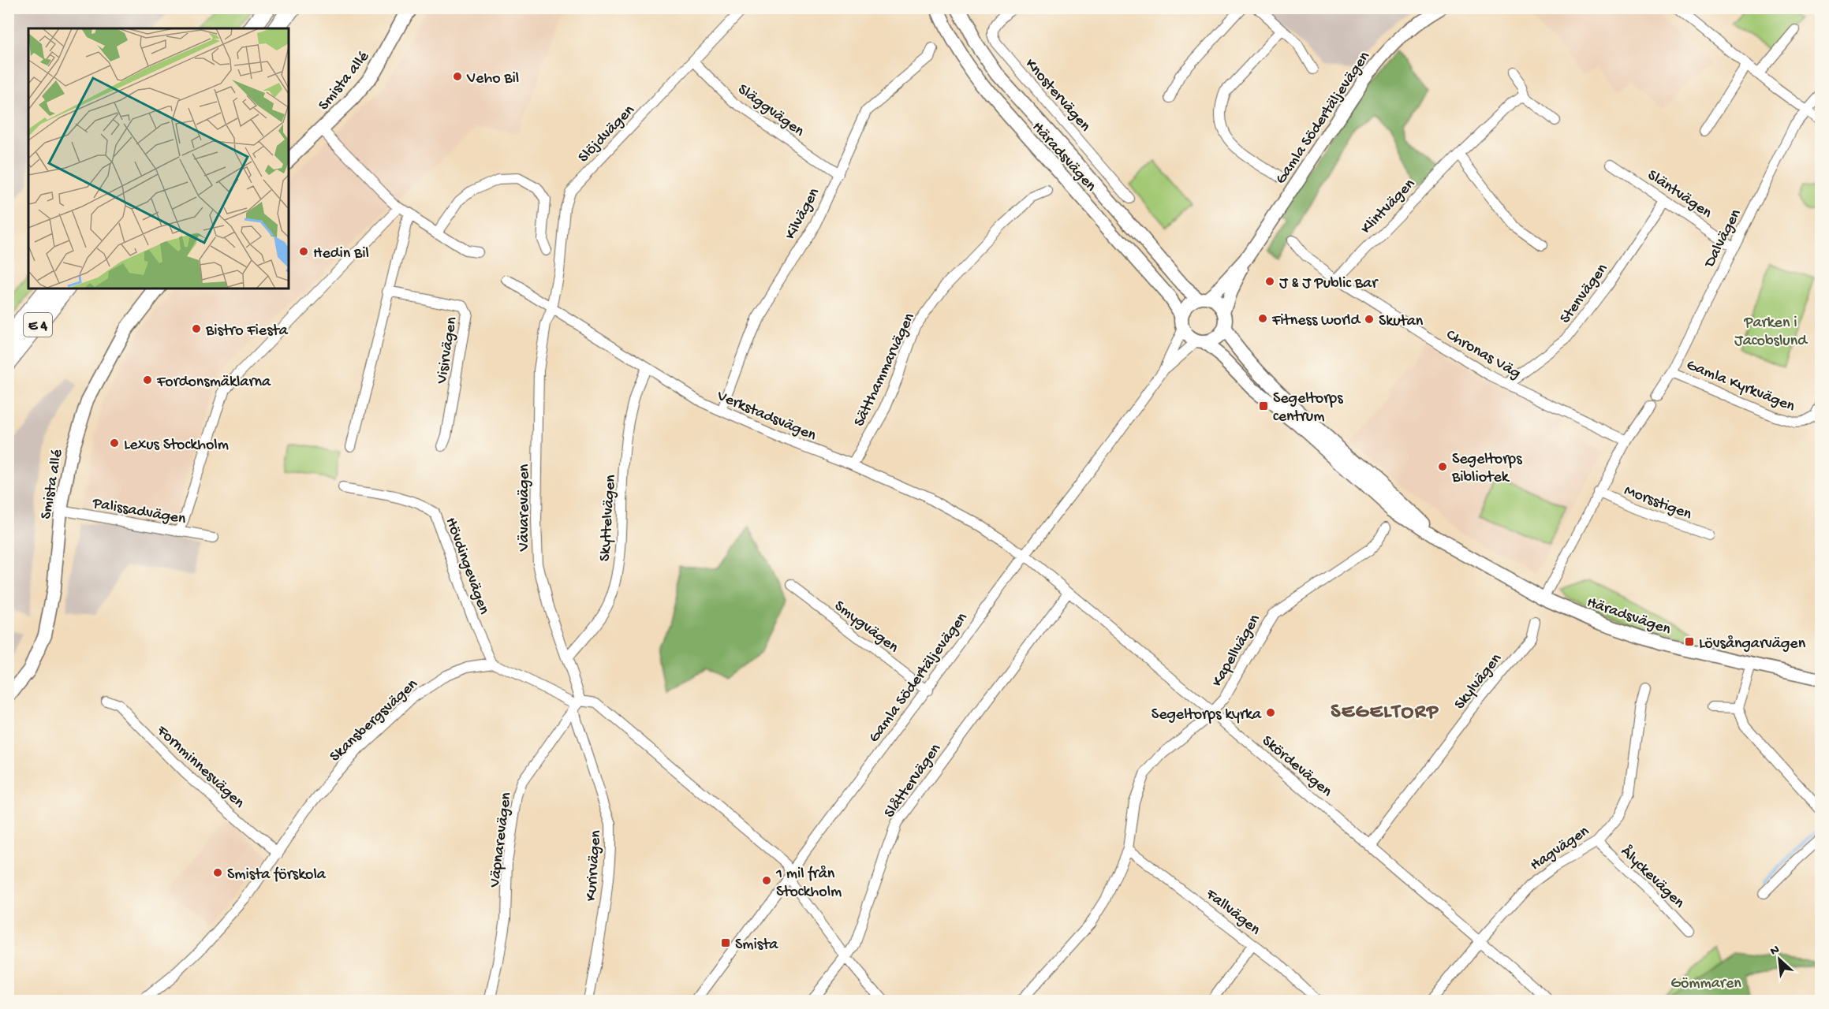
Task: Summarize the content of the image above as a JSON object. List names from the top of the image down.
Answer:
{
  "streets": {
    "highway": ["E 4"],
    "street": [
      "Smista allé",
      "Knostervägen",
      "Släggvägen",
      "Gamla Södertäljevägen",
      "Slöjdvägen",
      "Häradsvägen",
      "Släntvägen",
      "Klintvägen",
      "Kilvägen",
      "Dalvägen",
      "Stenvägen",
      "Visirvägen",
      "Chronas Väg",
      "Sätthammarvägen",
      "Gamla Kyrkvägen",
      "Verkstadsvägen",
      "Morsstigen",
      "Vävarevägen",
      "Palissadvägen",
      "Skyttelvägen",
      "Hövdingevägen",
      "Smygvägen",
      "Kapellvägen",
      "Skylvägen",
      "Skansbergsvägen",
      "Skördevägen",
      "Fornminnesvägen",
      "Slåttervägen",
      "Väpnarevägen",
      "Hagvägen",
      "Kurirvägen",
      "Ålyckevägen",
      "Fallvägen"
    ]
  },
  "crossings": [
    ["Smista allé", "Palissadvägen"],
    ["Släggvägen", "Slöjdvägen"],
    ["Släggvägen", "Kilvägen"],
    ["Gamla Södertäljevägen", "Häradsvägen"],
    ["Gamla Södertäljevägen", "Verkstadsvägen"],
    ["Gamla Södertäljevägen", "Smygvägen"],
    ["Gamla Södertäljevägen", "Skördevägen"],
    ["Slöjdvägen", "Verkstadsvägen"],
    ["Slöjdvägen", "Vävarevägen"],
    ["Släntvägen", "Dalvägen"],
    ["Släntvägen", "Stenvägen"],
    ["Klintvägen", "Chronas Väg"],
    ["Kilvägen", "Verkstadsvägen"],
    ["Dalvägen", "Gamla Kyrkvägen"],
    ["Stenvägen", "Chronas Väg"],
    ["Sätthammarvägen", "Verkstadsvägen"],
    ["Verkstadsvägen", "Vävarevägen"],
    ["Verkstadsvägen", "Skyttelvägen"],
    ["Verkstadsvägen", "Skördevägen"],
    ["Vävarevägen", "Skyttelvägen"],
    ["Vävarevägen", "Väpnarevägen"],
    ["Hövdingevägen", "Skansbergsvägen"],
    ["Kapellvägen", "Skördevägen"],
    ["Kapellvägen", "Fallvägen"],
    ["Skylvägen", "Skördevägen"],
    ["Skansbergsvägen", "Fornminnesvägen"],
    ["Skördevägen", "Slåttervägen"],
    ["Skördevägen", "Hagvägen"],
    ["Väpnarevägen", "Kurirvägen"],
    ["Hagvägen", "Ålyckevägen"]
  ],
  "districts": ["SEGELTORP"],
  "parks": ["Parken i Jacobslund", "Gömmaren"],
  "places": {
    "other": [
      "Veho Bil",
      "Hedin Bil",
      "J & J Public Bar",
      "Fitness world",
      "Skutan",
      "Bistro Fiesta",
      "Fordonsmäklarna",
      "Lexus Stockholm",
      "Segeltorps Bibliotek",
      "Segeltorps kyrka",
      "Smista förskola",
      "1 mil från Stockholm"
    ],
    "transit": ["Segeltorps centrum", "Lövsångarvägen", "Smista"]
  },
  "north": "top left"
}
